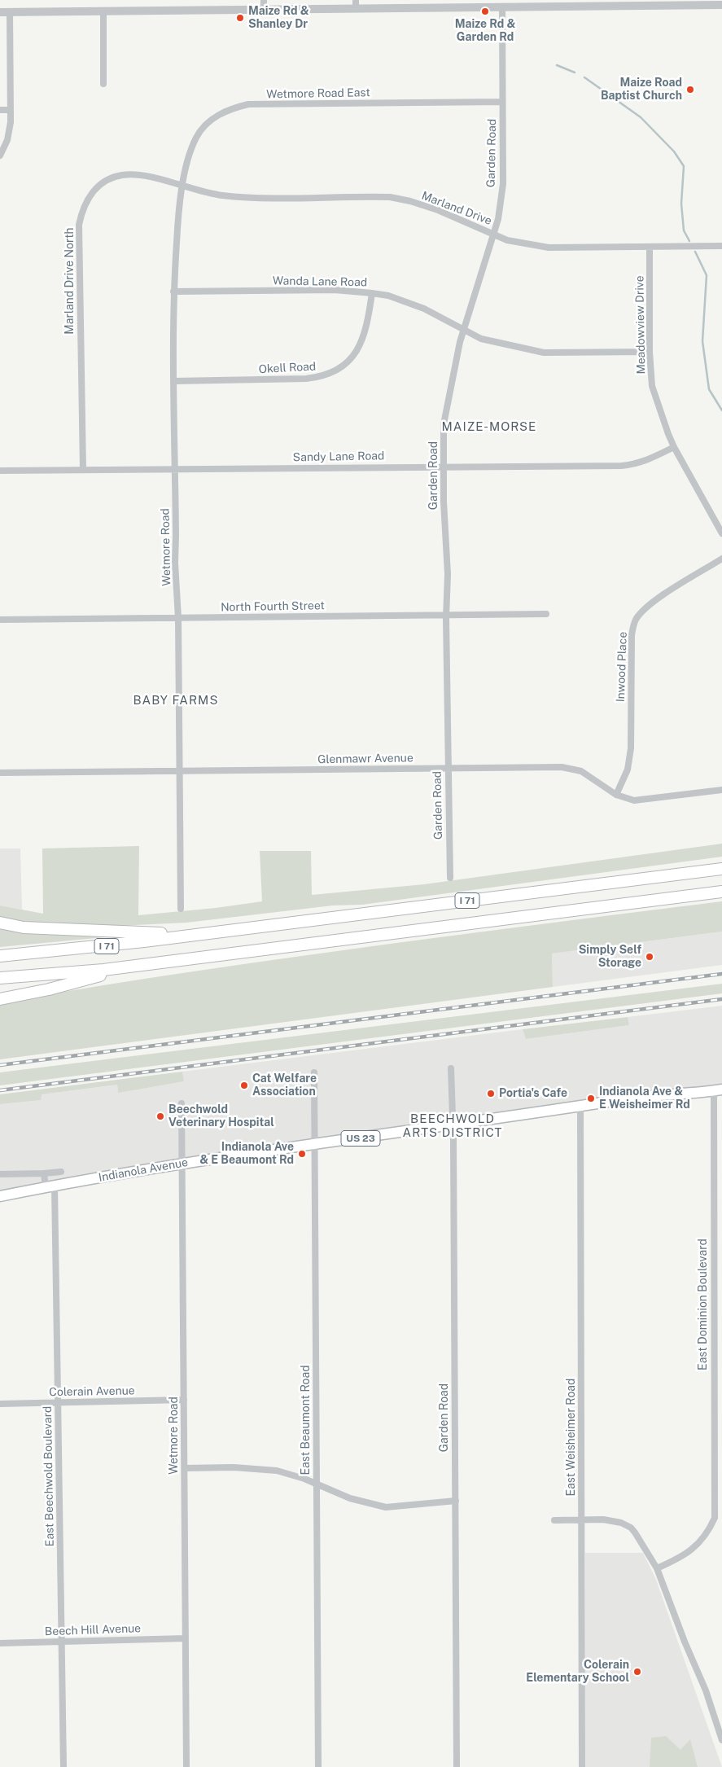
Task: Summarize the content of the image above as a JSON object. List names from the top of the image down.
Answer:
{
  "streets": {
    "highway": ["I 71"],
    "main road": ["US 23", "Indianola Avenue"],
    "street": [
      "Wetmore Road East",
      "Garden Road",
      "Marland Drive",
      "Marland Drive North",
      "Wanda Lane Road",
      "Meadowview Drive",
      "Okell Road",
      "Sandy Lane Road",
      "Wetmore Road",
      "North Fourth Street",
      "Inwood Place",
      "Glenmawr Avenue",
      "East Dominion Boulevard",
      "Colerain Avenue",
      "East Beaumont Road",
      "East Weisheimer Road",
      "East Beechwold Boulevard",
      "Beech Hill Avenue"
    ]
  },
  "crossings": [
    ["Wetmore Road East", "Garden Road"],
    ["Wetmore Road East", "Marland Drive"],
    ["Wetmore Road East", "Marland Drive North"],
    ["Wetmore Road East", "Wetmore Road"],
    ["Garden Road", "Marland Drive"],
    ["Garden Road", "Wanda Lane Road"],
    ["Garden Road", "Sandy Lane Road"],
    ["Garden Road", "North Fourth Street"],
    ["Garden Road", "Glenmawr Avenue"],
    ["Garden Road", "Indianola Avenue"],
    ["Marland Drive", "Marland Drive North"],
    ["Marland Drive", "Meadowview Drive"],
    ["Marland Drive", "Wetmore Road"],
    ["Marland Drive North", "Sandy Lane Road"],
    ["Marland Drive North", "Wetmore Road"],
    ["Wanda Lane Road", "Meadowview Drive"],
    ["Wanda Lane Road", "Okell Road"],
    ["Wanda Lane Road", "Wetmore Road"],
    ["Meadowview Drive", "Sandy Lane Road"],
    ["Okell Road", "Wetmore Road"],
    ["Sandy Lane Road", "Wetmore Road"],
    ["Wetmore Road", "North Fourth Street"],
    ["Wetmore Road", "Glenmawr Avenue"],
    ["Wetmore Road", "Indianola Avenue"],
    ["Wetmore Road", "Colerain Avenue"],
    ["Wetmore Road", "Beech Hill Avenue"],
    ["Inwood Place", "Glenmawr Avenue"],
    ["Indianola Avenue", "East Dominion Boulevard"],
    ["Indianola Avenue", "East Beaumont Road"],
    ["Indianola Avenue", "East Weisheimer Road"],
    ["Indianola Avenue", "East Beechwold Boulevard"],
    ["Colerain Avenue", "East Beechwold Boulevard"],
    ["East Beechwold Boulevard", "Beech Hill Avenue"]
  ],
  "districts": ["MAIZE-MORSE", "BABY FARMS", "BEECHWOLD ARTS DISTRICT"],
  "places": [
    "Maize Rd & Garden Rd",
    "Maize Rd & Shanley Dr",
    "Maize Road Baptist Church",
    "Simply Self Storage",
    "Cat Welfare Association",
    "Portia's Cafe",
    "Indianola Ave & E Weisheimer Rd",
    "Beechwold Veterinary Hospital",
    "Indianola Ave & E Beaumont Rd",
    "Colerain Elementary School"
  ]
}
